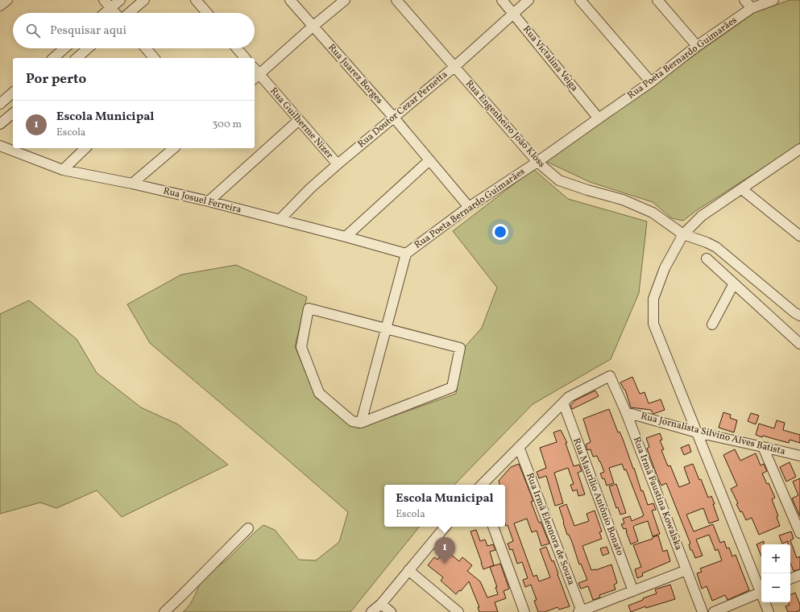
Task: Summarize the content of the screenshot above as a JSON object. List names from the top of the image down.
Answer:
{
  "streets": {
    "street": [
      "Rua Poeta Bernardo Guimarães",
      "Rua Victalina Veiga",
      "Rua Juarez Borges",
      "Rua Doutor Cezar Pernetta",
      "Rua Guilherme Nizer",
      "Rua Engenheiro João Kloss",
      "Rua Josuel Ferreira",
      "Rua Jornalista Silvino Alves Batista",
      "Rua Irmã Faustina Kowalska",
      "Rua Maurílio Antônio Bonato",
      "Rua Irmã Eleonora de Souza"
    ]
  },
  "crossings": [
    ["Rua Poeta Bernardo Guimarães", "Rua Victalina Veiga"],
    ["Rua Poeta Bernardo Guimarães", "Rua Juarez Borges"],
    ["Rua Poeta Bernardo Guimarães", "Rua Engenheiro João Kloss"],
    ["Rua Poeta Bernardo Guimarães", "Rua Josuel Ferreira"],
    ["Rua Victalina Veiga", "Rua Doutor Cezar Pernetta"],
    ["Rua Juarez Borges", "Rua Doutor Cezar Pernetta"],
    ["Rua Doutor Cezar Pernetta", "Rua Guilherme Nizer"],
    ["Rua Doutor Cezar Pernetta", "Rua Engenheiro João Kloss"],
    ["Rua Doutor Cezar Pernetta", "Rua Josuel Ferreira"],
    ["Rua Jornalista Silvino Alves Batista", "Rua Irmã Faustina Kowalska"],
    ["Rua Irmã Faustina Kowalska", "Rua Maurílio Antônio Bonato"]
  ],
  "page": {
    "search": "Pesquisar aqui",
    "heading": "Por perto",
    "list": [
      {
        "mark": "1",
        "name": "Escola Municipal",
        "note": "Escola",
        "value": "300 m"
      }
    ],
    "popup": ["Escola Municipal", "Escola"],
    "pins": "1",
    "map_buttons": ["+", "−"]
  }
}
